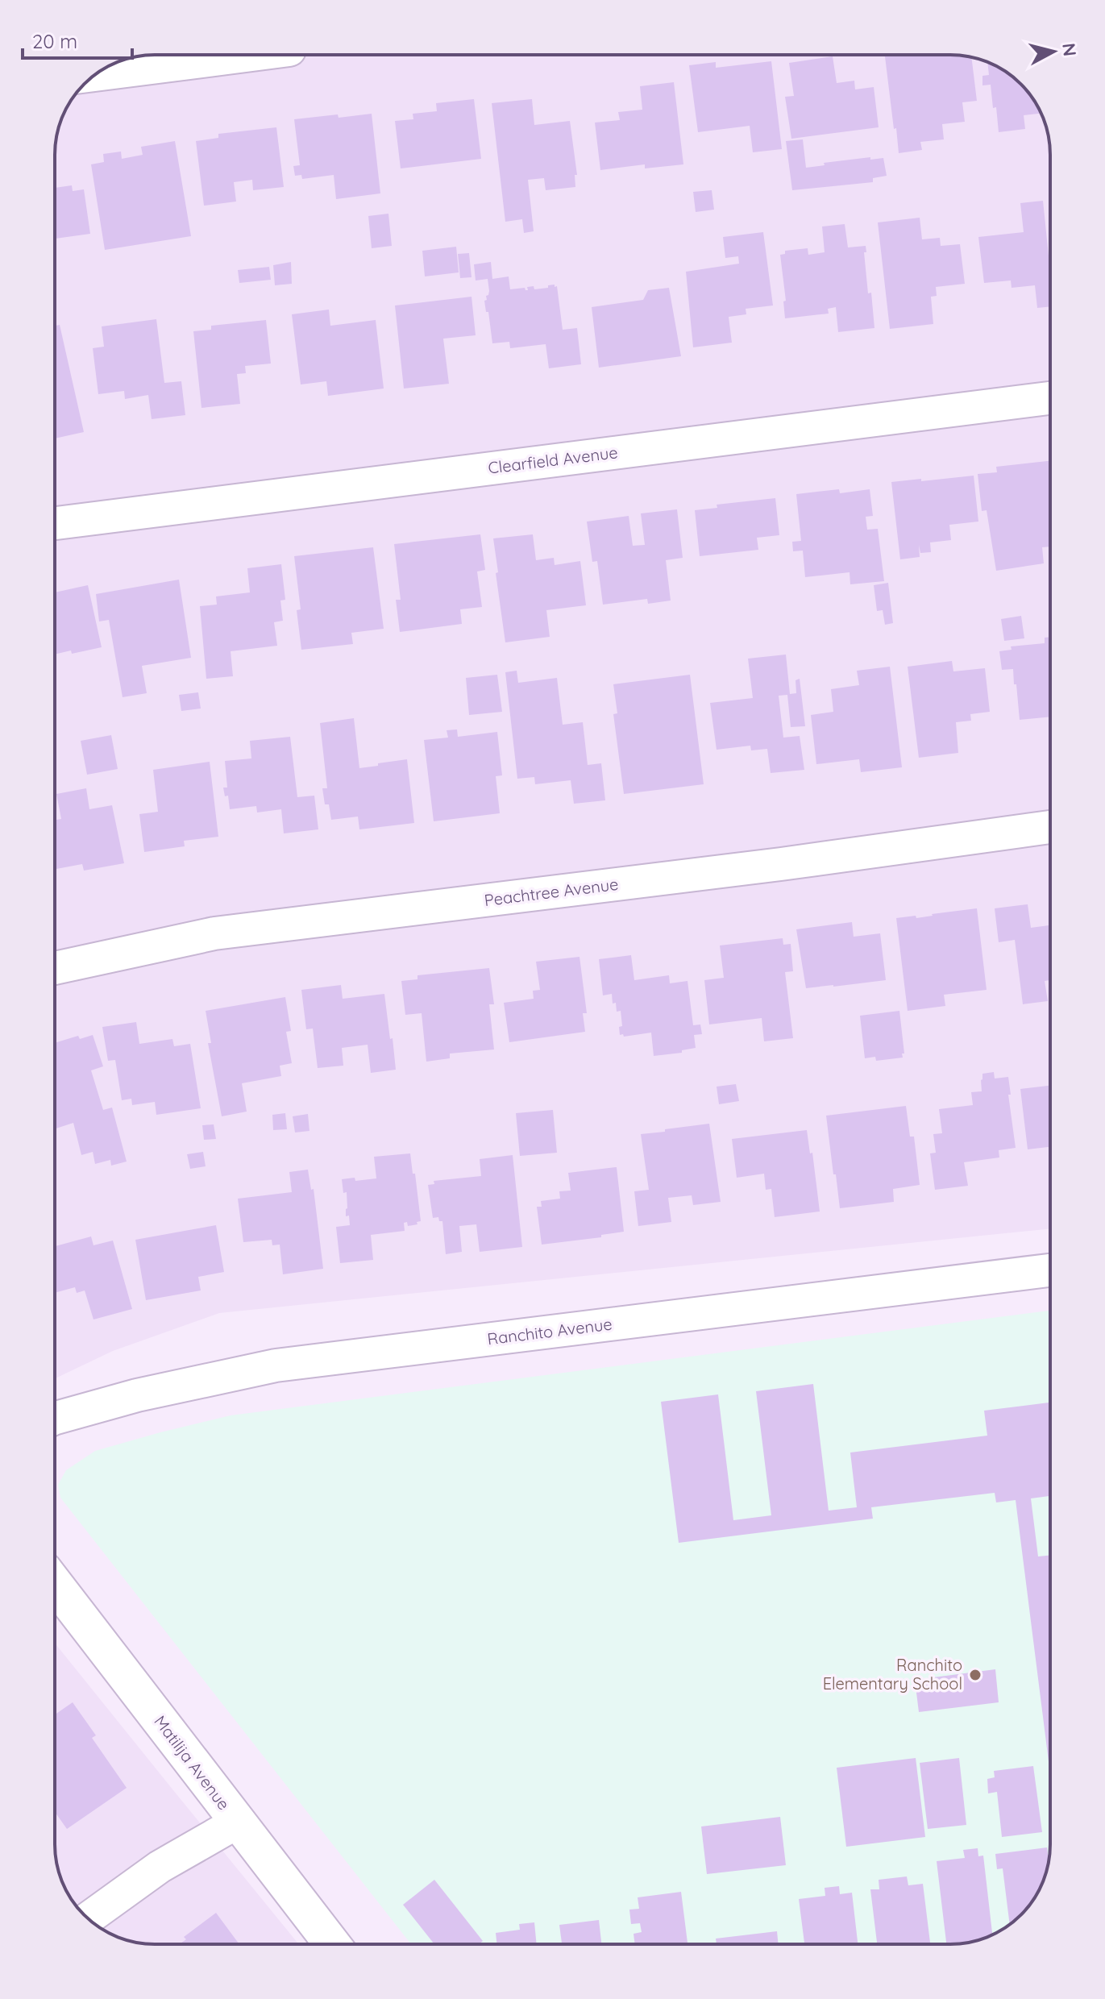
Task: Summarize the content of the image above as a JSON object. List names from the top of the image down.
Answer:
{
  "streets": {
    "street": [
      "Clearfield Avenue",
      "Peachtree Avenue",
      "Ranchito Avenue",
      "Matilija Avenue"
    ]
  },
  "places": ["Ranchito Elementary School"],
  "scale_bar": "20 m",
  "north": "right"
}
